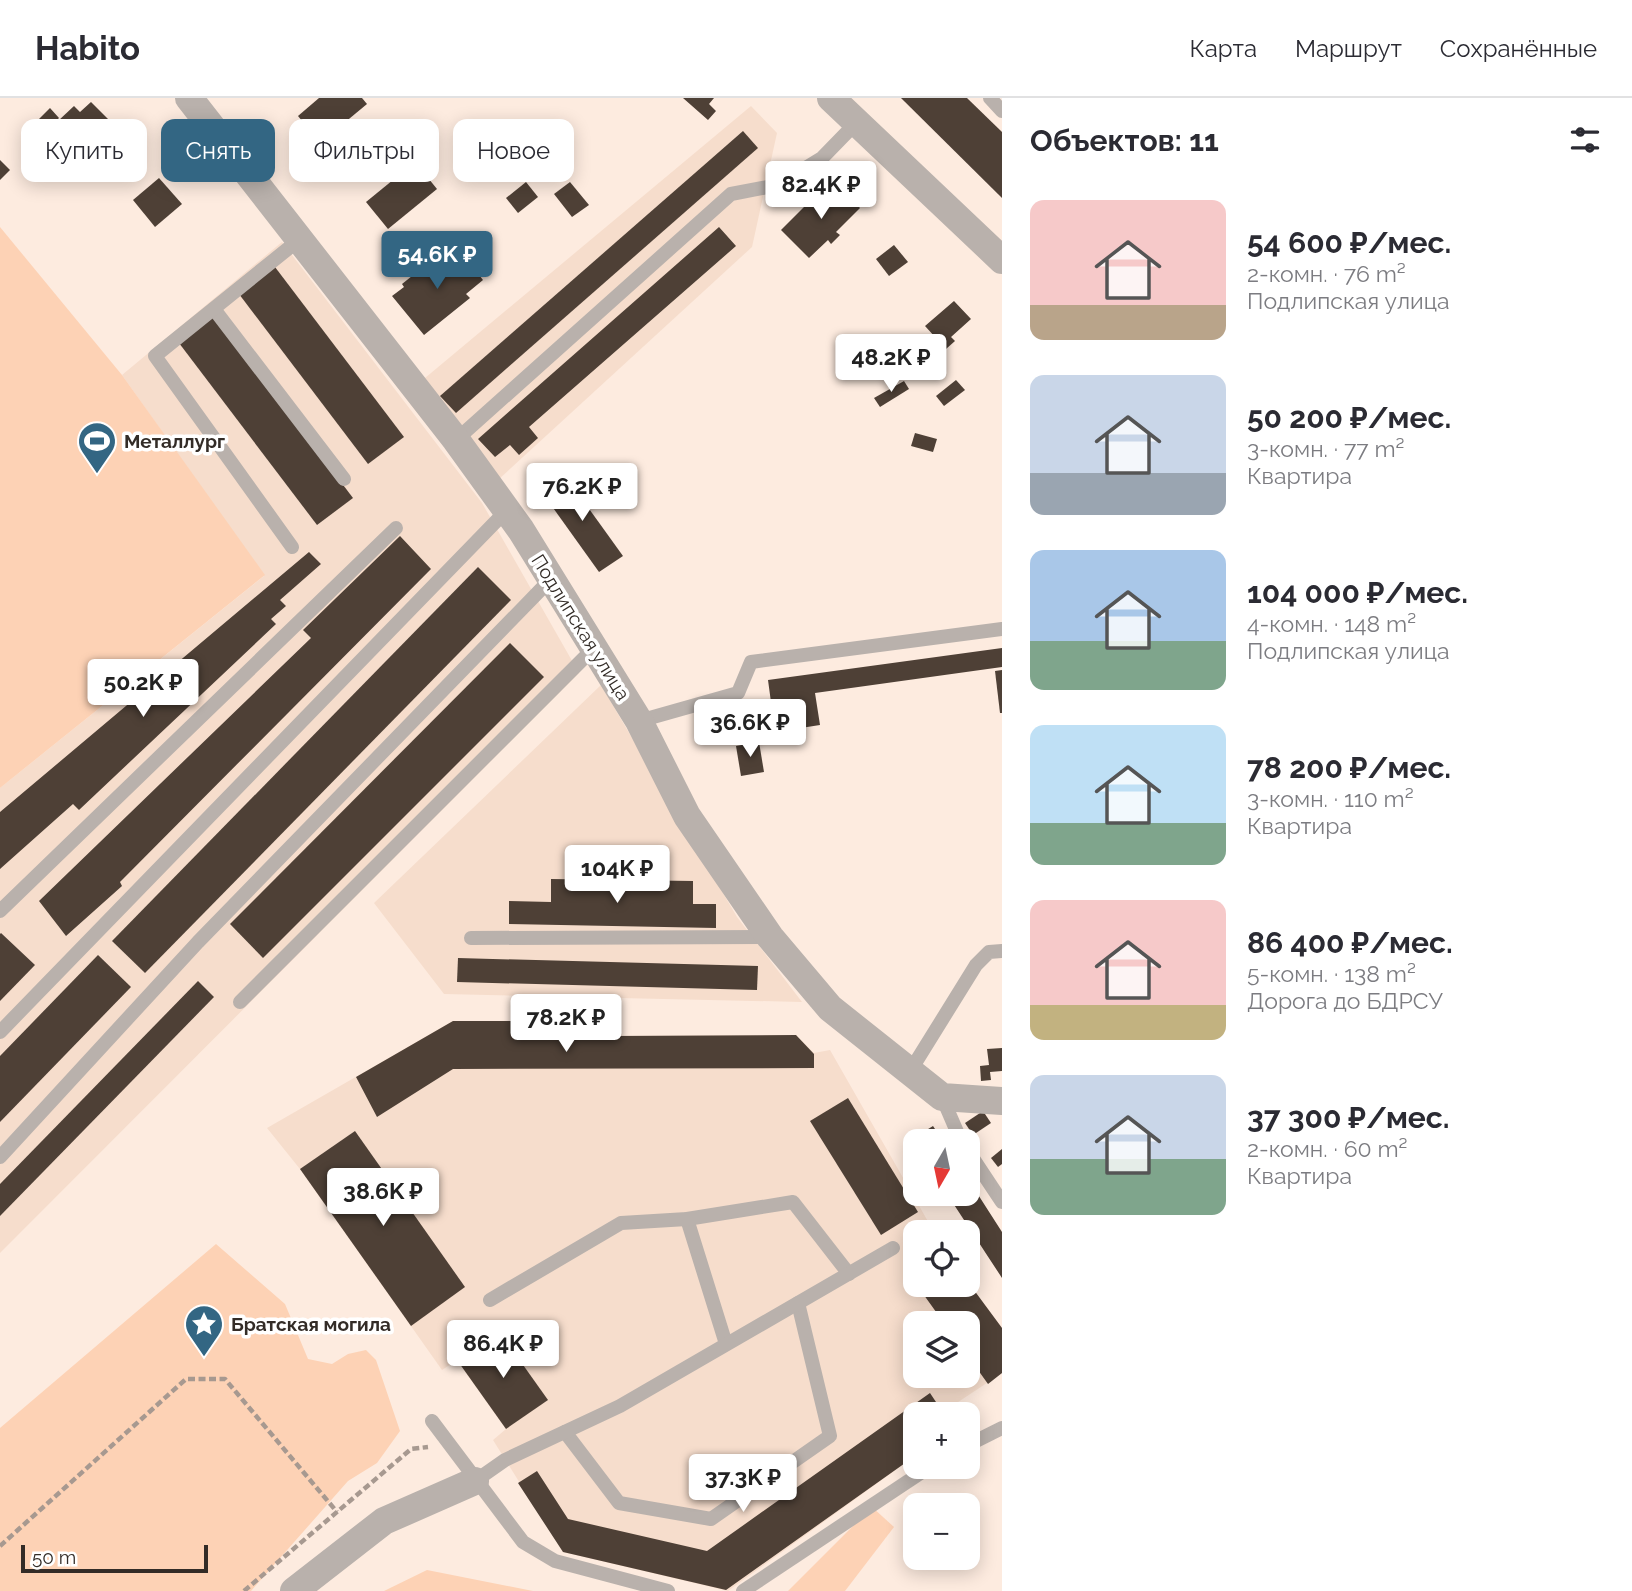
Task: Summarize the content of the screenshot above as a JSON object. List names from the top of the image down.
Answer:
{
  "streets": {
    "street": ["Подлипская улица"]
  },
  "places": {
    "sports": ["Металлург"],
    "place": ["Братская могила"]
  },
  "scale_bar": "50 m",
  "north": "bottom",
  "page": {
    "header": "Habito",
    "nav": ["Карта", "Маршрут", "Сохранённые"],
    "heading": "Объектов: 11",
    "chip": [
      "Купить",
      "Снять",
      "Фильтры",
      "Новое"
    ],
    "price": [
      "82.4K ₽",
      "54.6K ₽",
      "48.2K ₽",
      "76.2K ₽",
      "50.2K ₽",
      "36.6K ₽",
      "104K ₽",
      "78.2K ₽",
      "38.6K ₽",
      "86.4K ₽",
      "37.3K ₽"
    ],
    "list": [
      {
        "name": "54 600 ₽/мес.",
        "note": "2-комн. · 76 m² · Подлипская улица"
      },
      {
        "name": "50 200 ₽/мес.",
        "note": "3-комн. · 77 m² · Квартира"
      },
      {
        "name": "104 000 ₽/мес.",
        "note": "4-комн. · 148 m² · Подлипская улица"
      },
      {
        "name": "78 200 ₽/мес.",
        "note": "3-комн. · 110 m² · Квартира"
      },
      {
        "name": "86 400 ₽/мес.",
        "note": "5-комн. · 138 m² · Дорога до БДРСУ"
      },
      {
        "name": "37 300 ₽/мес.",
        "note": "2-комн. · 60 m² · Квартира"
      }
    ],
    "map_buttons": ["+", "−"],
    "scale": "50 m"
  }
}
